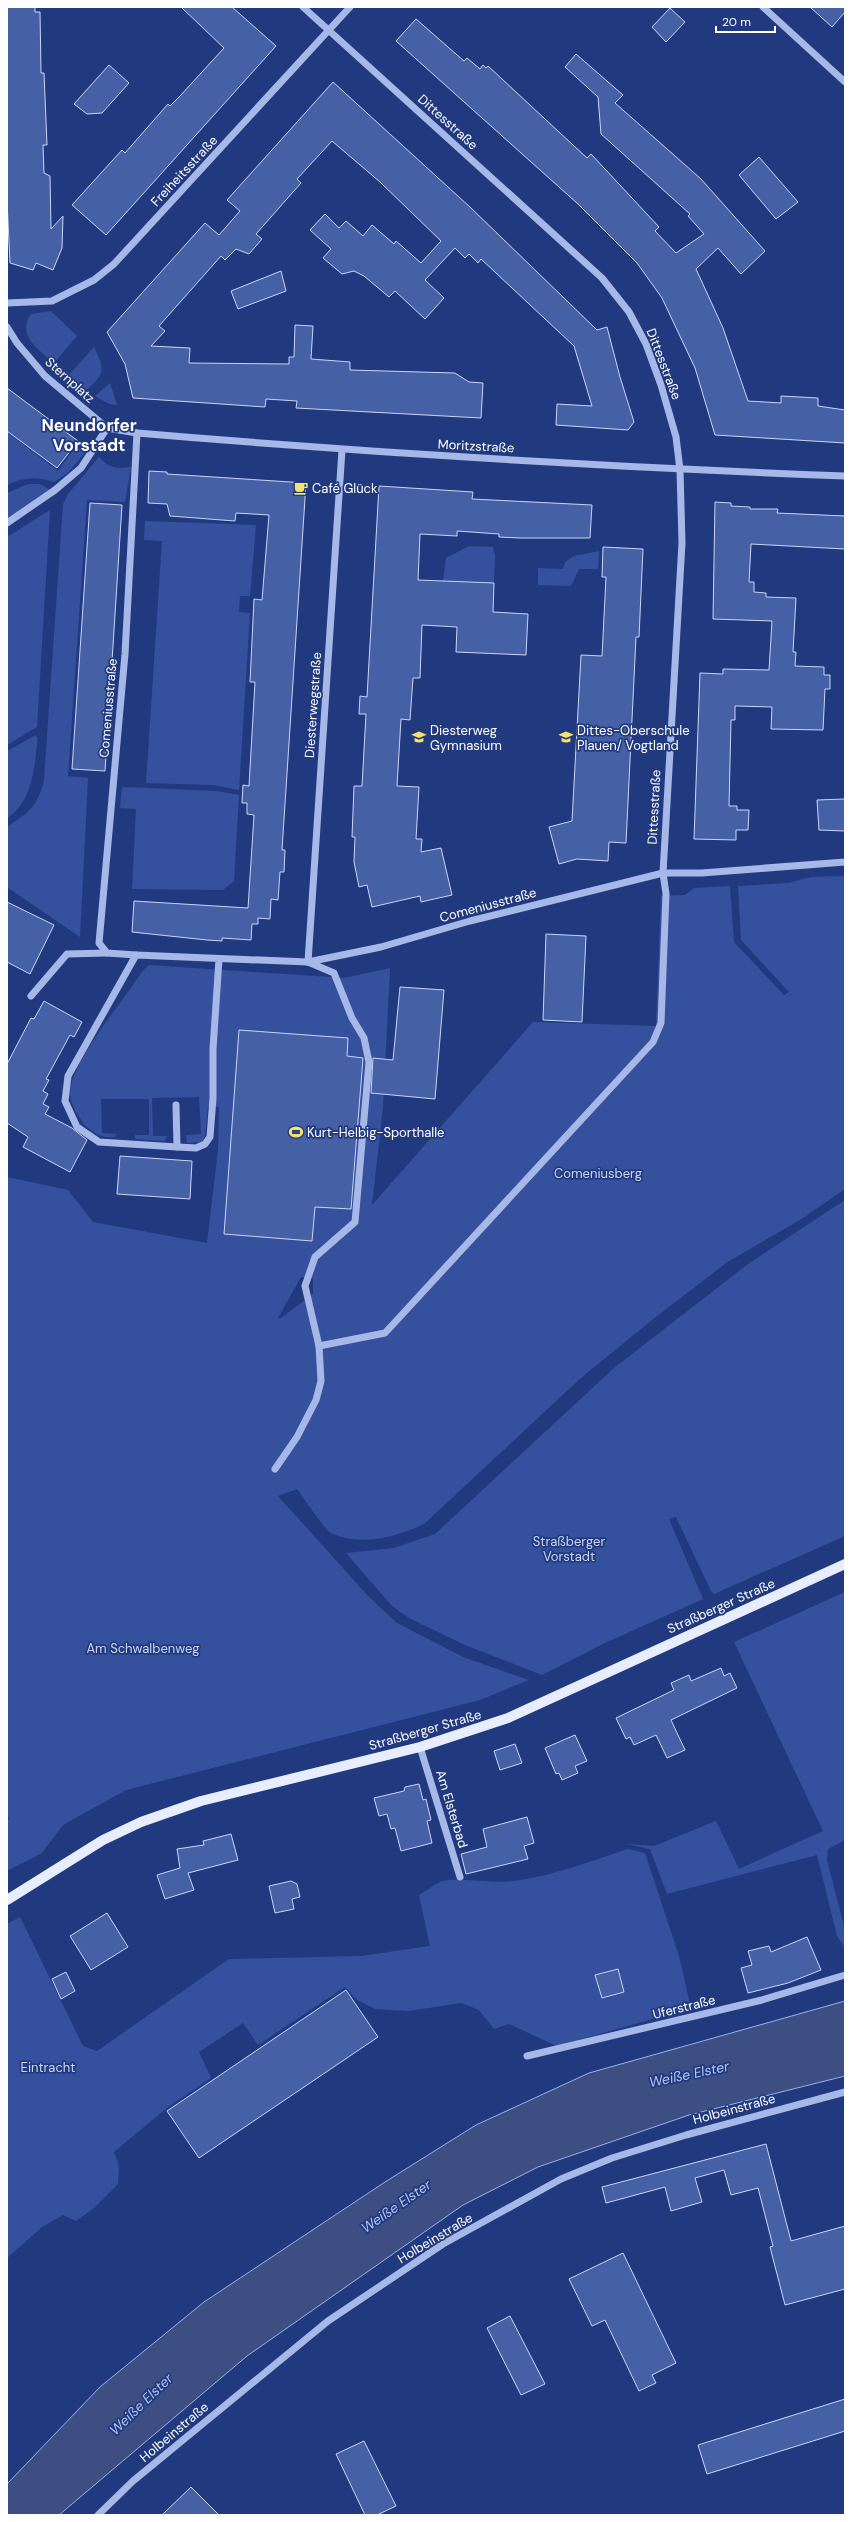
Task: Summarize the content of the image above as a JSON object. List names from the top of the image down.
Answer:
{
  "streets": {
    "main road": ["Straßberger Straße"],
    "street": [
      "Dittesstraße",
      "Freiheitsstraße",
      "Sternplatz",
      "Moritzstraße",
      "Diesterwegstraße",
      "Comeniusstraße",
      "Am Elsterbad",
      "Uferstraße",
      "Holbeinstraße"
    ]
  },
  "crossings": [
    ["Dittesstraße", "Freiheitsstraße"],
    ["Dittesstraße", "Moritzstraße"],
    ["Dittesstraße", "Comeniusstraße"],
    ["Sternplatz", "Moritzstraße"],
    ["Moritzstraße", "Diesterwegstraße"],
    ["Moritzstraße", "Comeniusstraße"],
    ["Diesterwegstraße", "Comeniusstraße"],
    ["Straßberger Straße", "Am Elsterbad"]
  ],
  "districts": ["Neundorfer Vorstadt"],
  "water": ["Weiße Elster"],
  "parks": [
    "Comeniusberg",
    "Straßberger Vorstadt",
    "Am Schwalbenweg",
    "Eintracht"
  ],
  "places": {
    "cafe": ["Café Glück"],
    "school or university": ["Diesterweg Gymnasium", "Dittes-Oberschule Plauen/ Vogtland"],
    "sports": ["Kurt-Helbig-Sporthalle"]
  },
  "scale_bar": "20 m"
}
